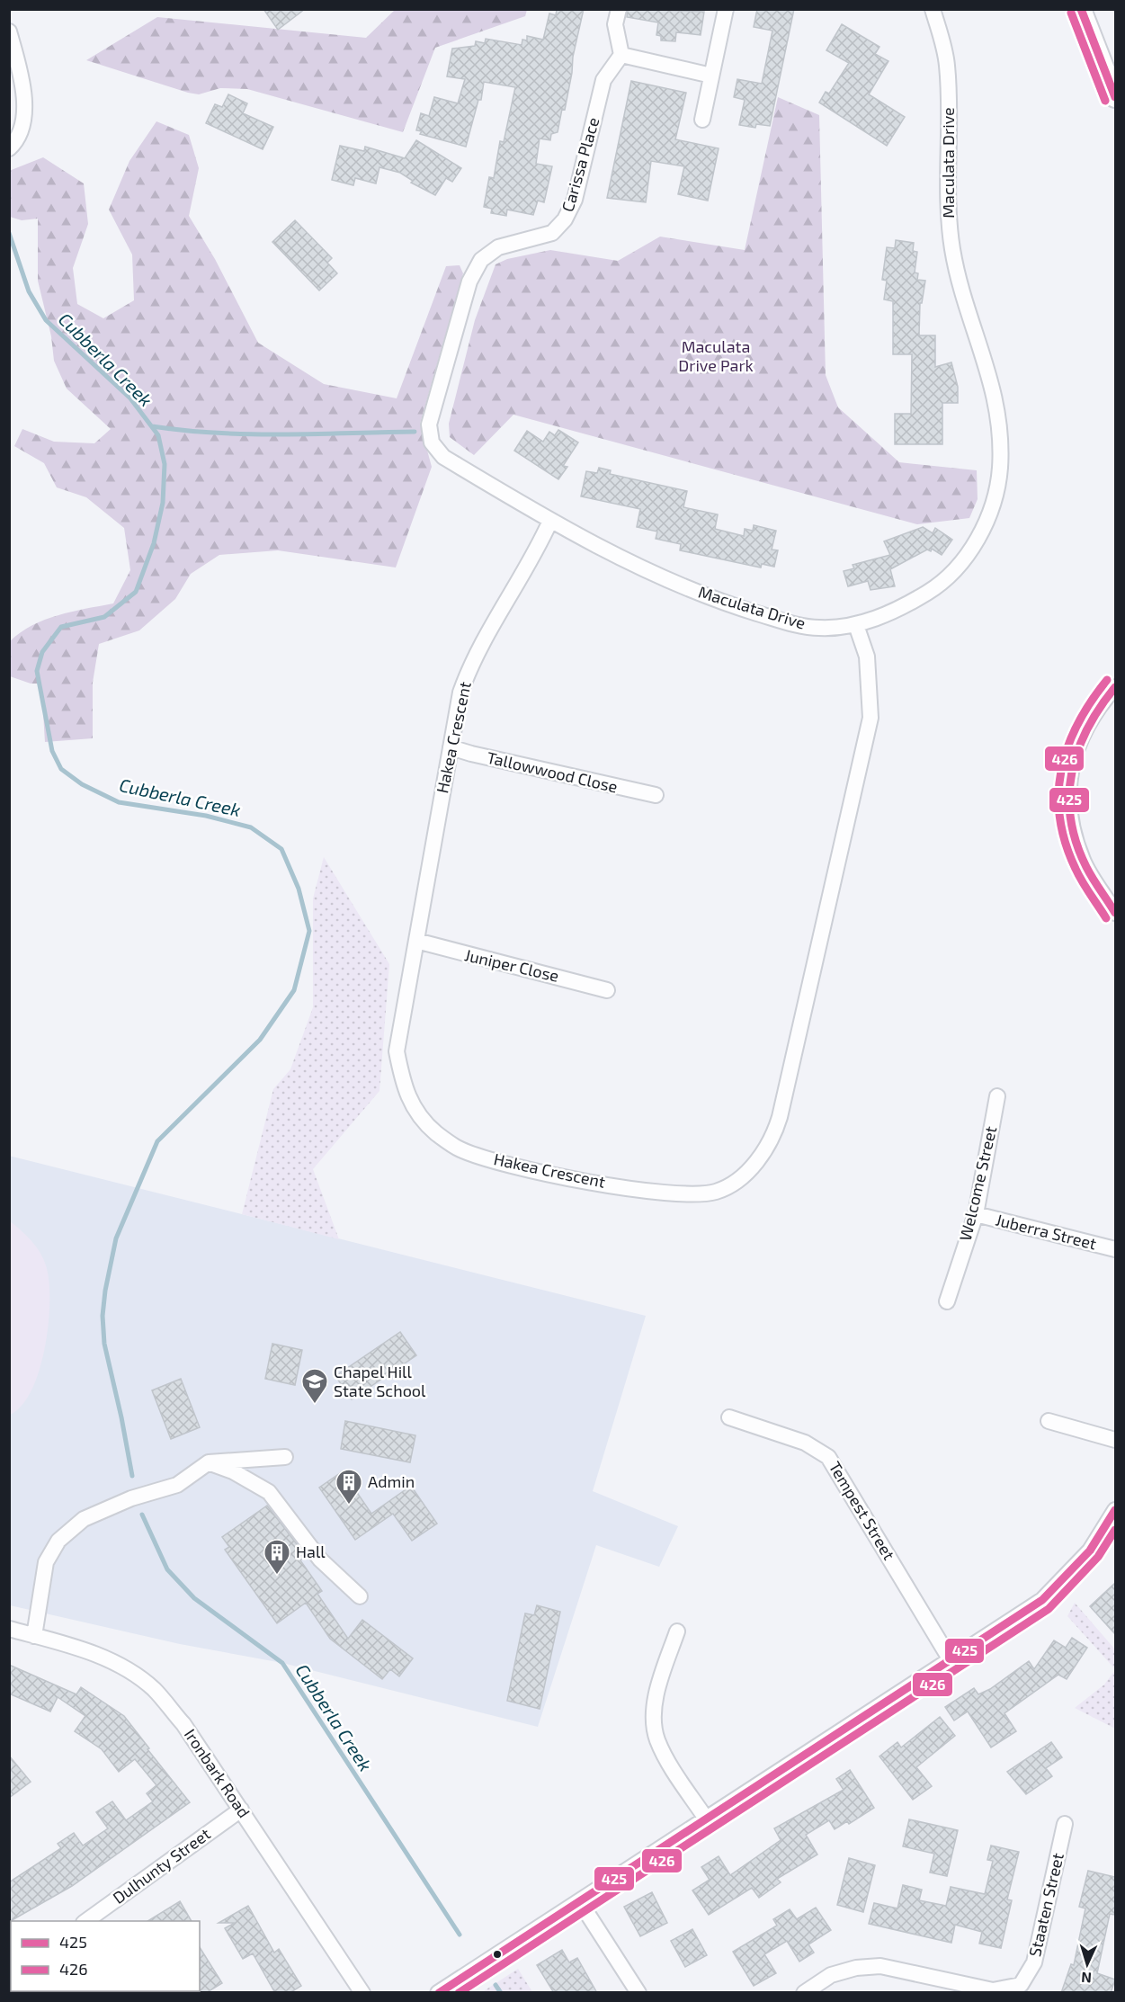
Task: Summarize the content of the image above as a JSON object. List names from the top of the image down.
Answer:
{
  "streets": {
    "street": [
      "Maculata Drive",
      "Carissa Place",
      "Hakea Crescent",
      "Tallowwood Close",
      "Juniper Close",
      "Welcome Street",
      "Juberra Street",
      "Tempest Street",
      "Ironbark Road",
      "Dulhunty Street",
      "Staaten Street"
    ]
  },
  "crossings": [
    ["Maculata Drive", "Carissa Place"],
    ["Maculata Drive", "Hakea Crescent"],
    ["Hakea Crescent", "Tallowwood Close"],
    ["Hakea Crescent", "Juniper Close"],
    ["Welcome Street", "Juberra Street"],
    ["Ironbark Road", "Dulhunty Street"]
  ],
  "water": ["Cubberla Creek"],
  "parks": ["Maculata Drive Park"],
  "places": {
    "school or university": ["Chapel Hill State School"],
    "building": ["Admin", "Hall"]
  },
  "lines": ["transit line 425", "transit line 426"],
  "legend": ["425", "426"],
  "north": "bottom"
}
